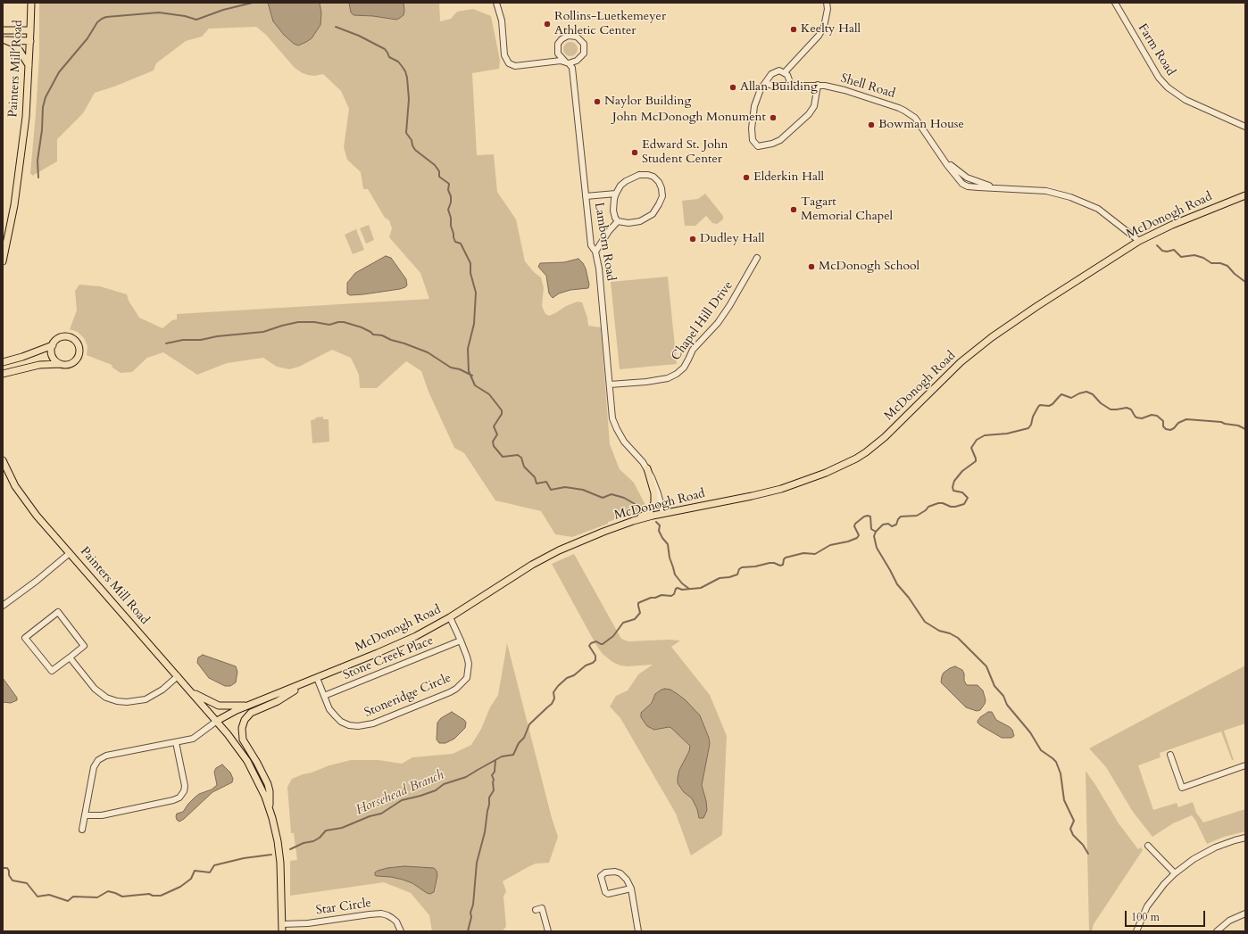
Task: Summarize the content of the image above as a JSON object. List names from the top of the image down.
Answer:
{
  "streets": {
    "main road": ["Painters Mill Road", "McDonogh Road"],
    "street": [
      "Farm Road",
      "Shell Road",
      "Lamborn Road",
      "Chapel Hill Drive",
      "Stone Creek Place",
      "Stoneridge Circle",
      "Star Circle"
    ]
  },
  "crossings": [
    ["Painters Mill Road", "McDonogh Road"],
    ["Shell Road", "McDonogh Road"],
    ["McDonogh Road", "Lamborn Road"],
    ["McDonogh Road", "Stoneridge Circle"],
    ["Lamborn Road", "Chapel Hill Drive"],
    ["Stone Creek Place", "Stoneridge Circle"]
  ],
  "water": ["Horsehead Branch"],
  "places": [
    "Rollins-Luetkemeyer Athletic Center",
    "Keelty Hall",
    "Allan Building",
    "Naylor Building",
    "John McDonogh Monument",
    "Bowman House",
    "Edward St. John Student Center",
    "Elderkin Hall",
    "Tagart Memorial Chapel",
    "Dudley Hall",
    "McDonogh School"
  ],
  "scale_bar": "100 m"
}
